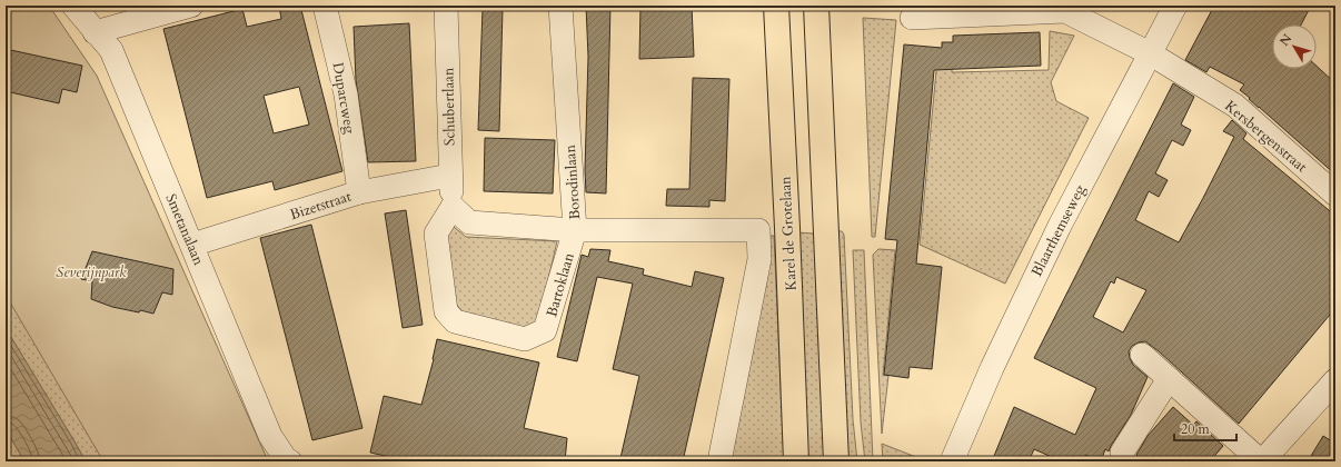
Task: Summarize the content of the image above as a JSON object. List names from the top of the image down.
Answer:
{
  "streets": {
    "main road": ["Karel de Grotelaan"],
    "street": [
      "Duparcweg",
      "Schubertlaan",
      "Kersbergenstraat",
      "Borodinlaan",
      "Bizetstraat",
      "Smetanalaan",
      "Blaarthemseweg",
      "Bartoklaan"
    ]
  },
  "crossings": [
    ["Duparcweg", "Bizetstraat"],
    ["Schubertlaan", "Bizetstraat"],
    ["Schubertlaan", "Bartoklaan"],
    ["Kersbergenstraat", "Blaarthemseweg"],
    ["Borodinlaan", "Karel de Grotelaan"],
    ["Borodinlaan", "Bartoklaan"],
    ["Bizetstraat", "Smetanalaan"]
  ],
  "parks": ["Severijnpark"],
  "scale_bar": "20 m",
  "north": "top left"
}
